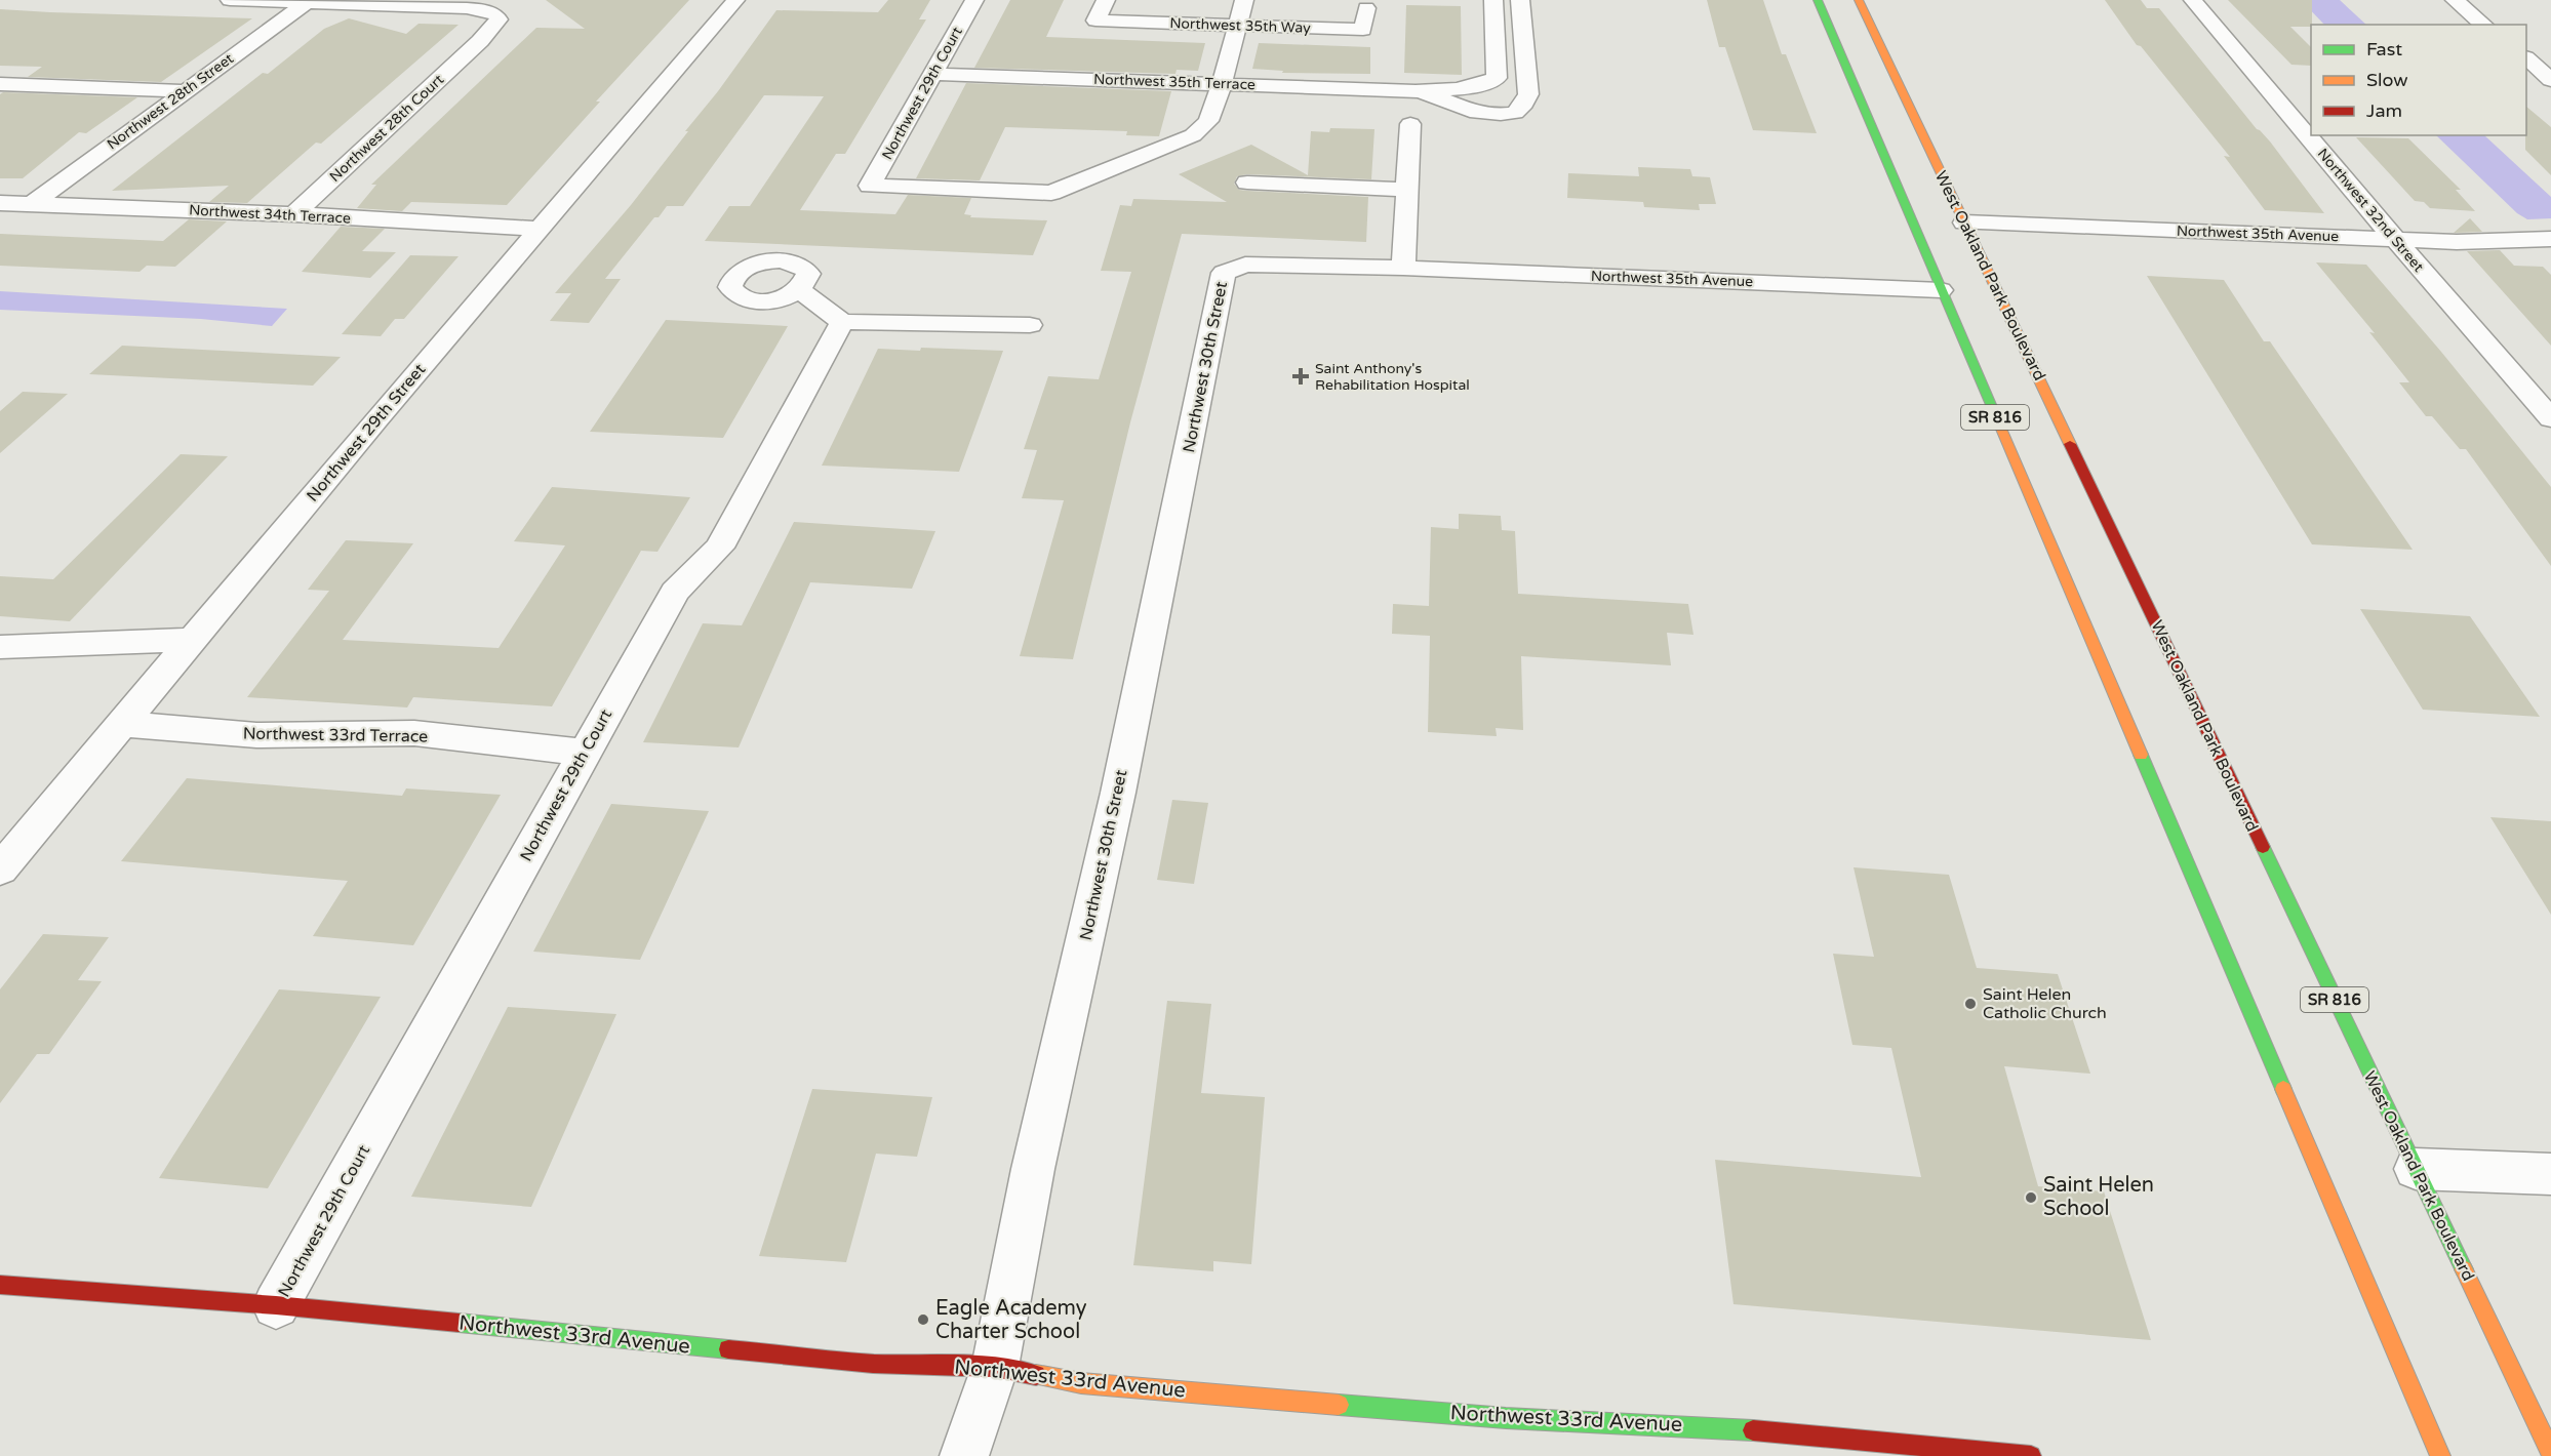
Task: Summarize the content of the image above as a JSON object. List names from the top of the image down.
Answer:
{
  "streets": {
    "main road": ["West Oakland Park Boulevard", "SR 816", "Northwest 33rd Avenue"],
    "street": [
      "Northwest 35th Way",
      "Northwest 35th Terrace",
      "Northwest 29th Court",
      "Northwest 28th Street",
      "Northwest 28th Court",
      "Northwest 32nd Street",
      "Northwest 34th Terrace",
      "Northwest 35th Avenue",
      "Northwest 30th Street",
      "Northwest 29th Street",
      "Northwest 33rd Terrace"
    ]
  },
  "crossings": [
    ["Northwest 35th Terrace", "Northwest 29th Court"],
    ["Northwest 29th Court", "Northwest 33rd Terrace"],
    ["Northwest 29th Court", "Northwest 33rd Avenue"],
    ["Northwest 28th Street", "Northwest 28th Court"],
    ["Northwest 28th Street", "Northwest 34th Terrace"],
    ["Northwest 28th Court", "Northwest 34th Terrace"],
    ["Northwest 32nd Street", "Northwest 35th Avenue"],
    ["Northwest 34th Terrace", "Northwest 29th Street"],
    ["Northwest 35th Avenue", "West Oakland Park Boulevard"],
    ["Northwest 35th Avenue", "Northwest 30th Street"],
    ["Northwest 35th Avenue", "SR 816"],
    ["Northwest 30th Street", "Northwest 33rd Avenue"],
    ["Northwest 29th Street", "Northwest 33rd Terrace"]
  ],
  "places": {
    "health": ["Saint Anthony's Rehabilitation Hospital"],
    "other": ["Saint Helen Catholic Church", "Saint Helen School", "Eagle Academy Charter School"]
  },
  "legend": ["Fast", "Slow", "Jam"]
}
